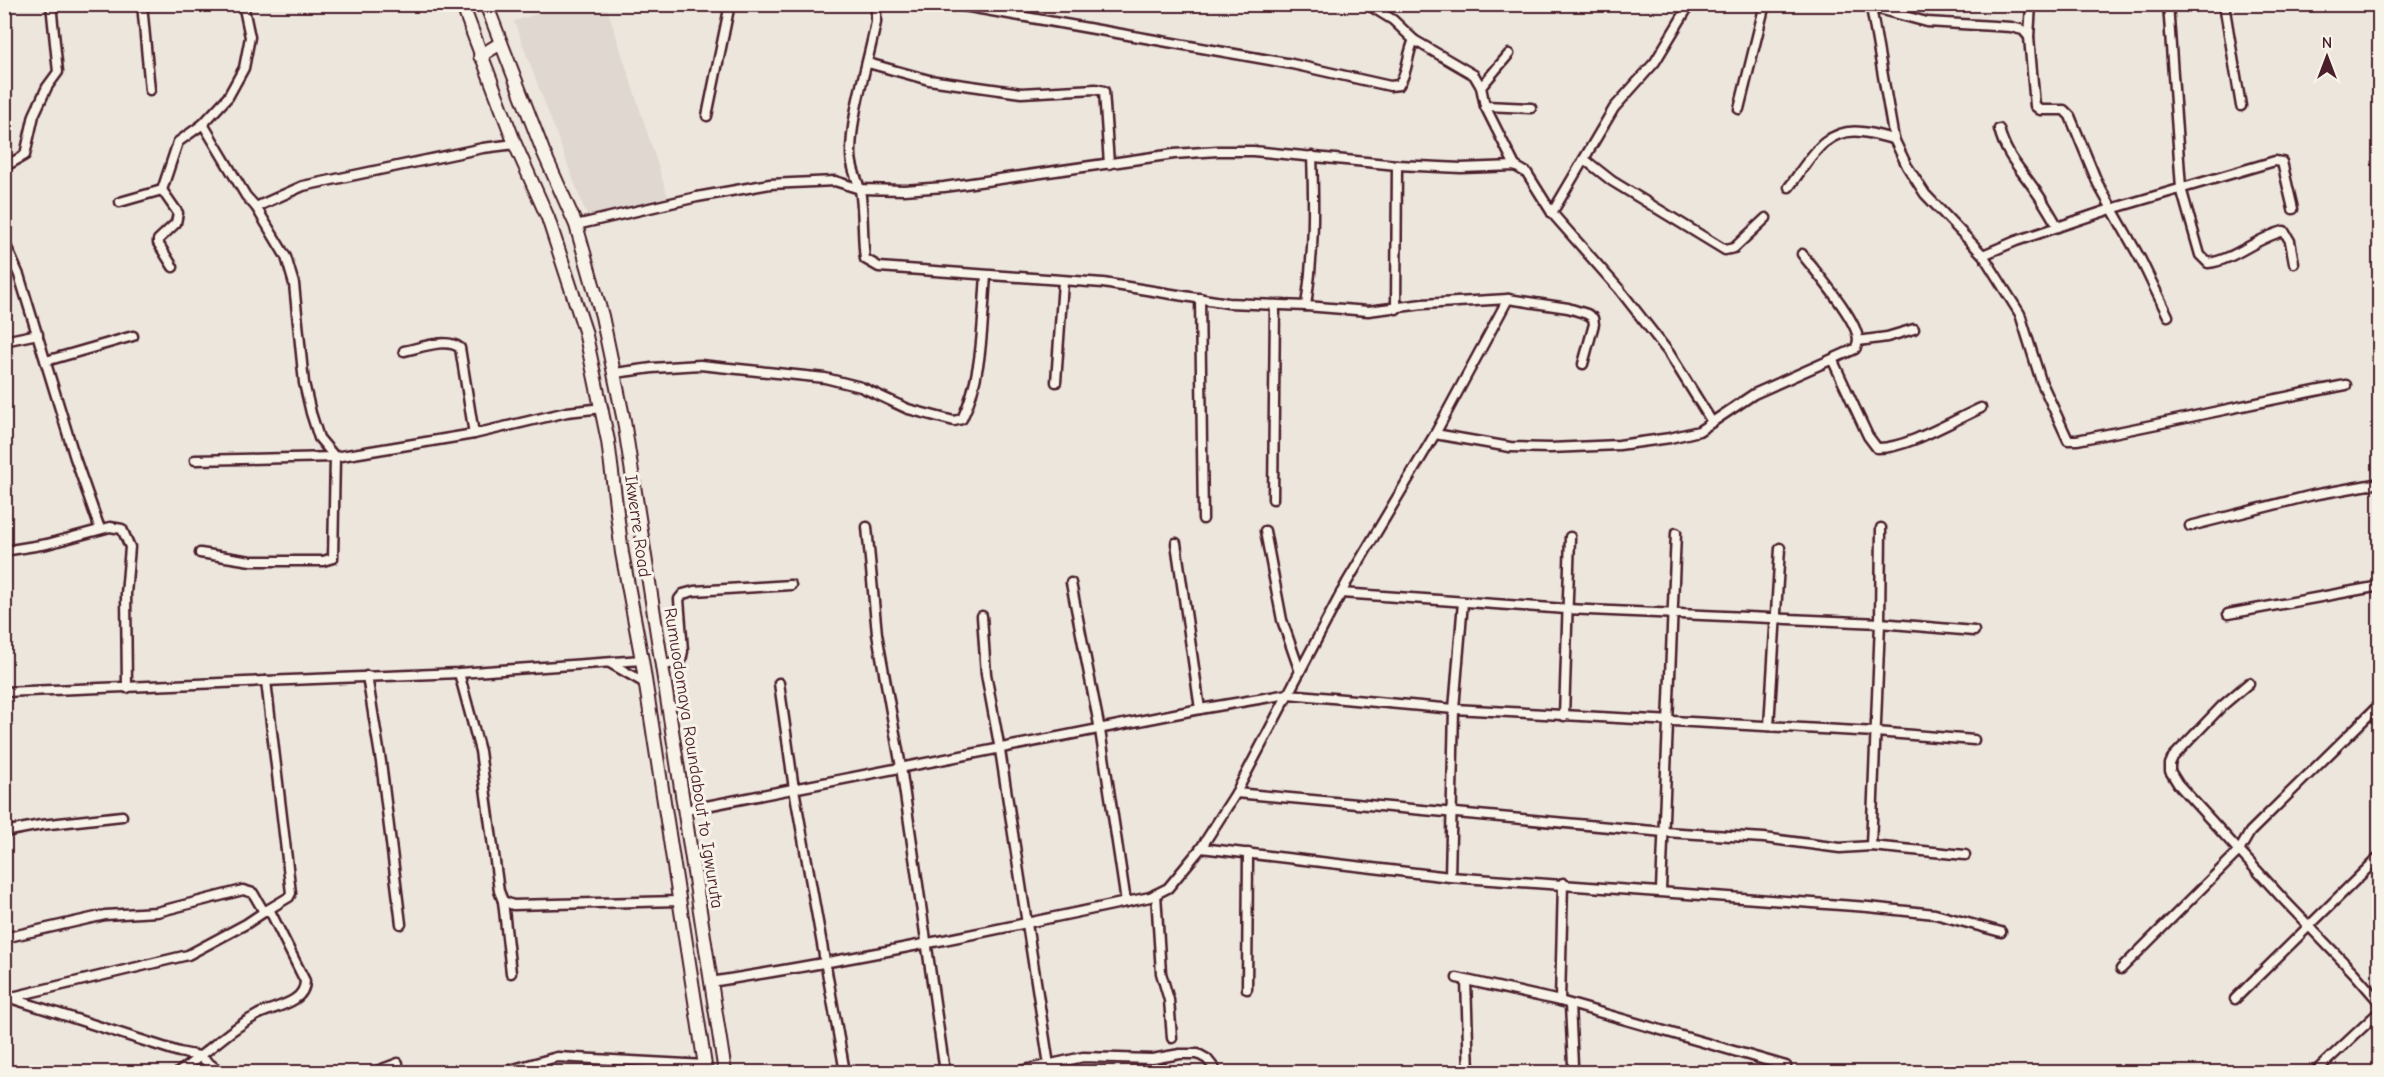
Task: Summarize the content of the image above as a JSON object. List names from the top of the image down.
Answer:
{
  "streets": {
    "main road": ["Ikwerre Road", "Rumuodomaya Roundabout to Igwuruta"]
  },
  "north": "top"
}
